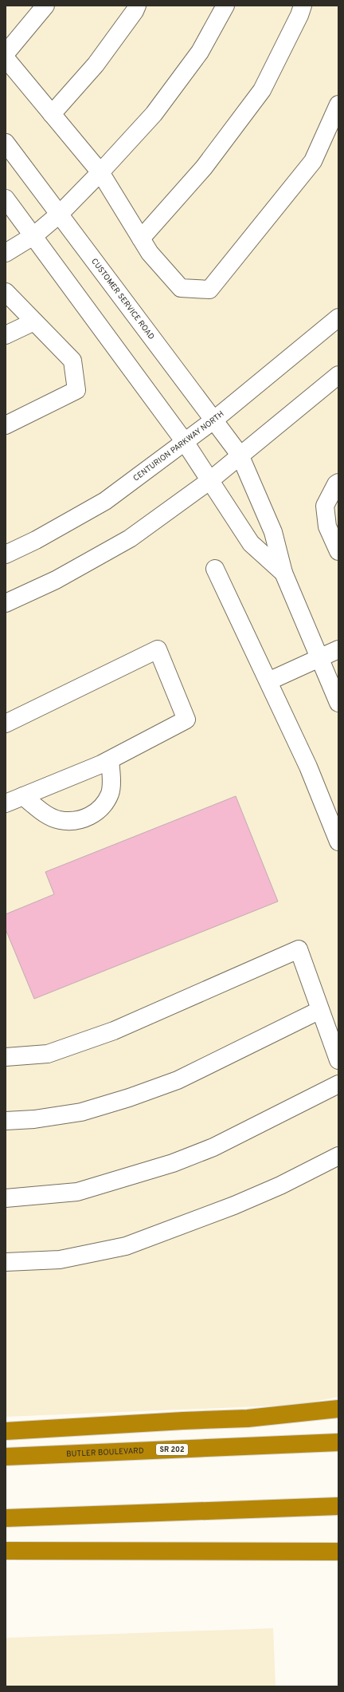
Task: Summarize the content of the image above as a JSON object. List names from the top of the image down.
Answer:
{
  "streets": {
    "highway": ["SR 202", "BUTLER BOULEVARD"],
    "street": ["CUSTOMER SERVICE ROAD", "CENTURION PARKWAY NORTH"]
  },
  "crossings": [
    ["CUSTOMER SERVICE ROAD", "CENTURION PARKWAY NORTH"]
  ]
}
